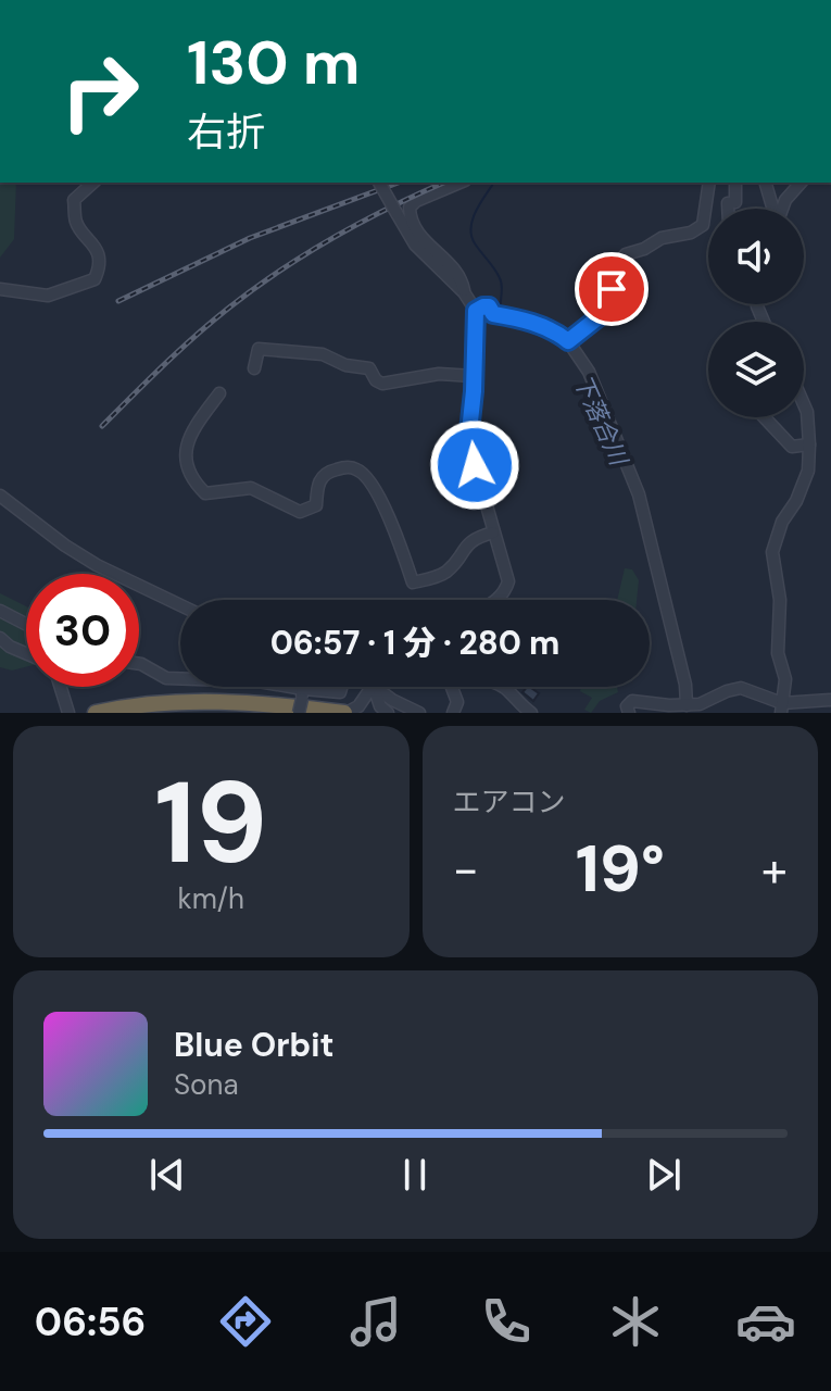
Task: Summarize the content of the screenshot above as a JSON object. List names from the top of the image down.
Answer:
{
  "water": ["下落合川"],
  "page": {
    "turn": ["130 m", "右折"],
    "limit": "30",
    "trip": "06:57 · 1 分 · 280 m",
    "tile": [
      ["19", "km/h"],
      "エアコン"
    ],
    "heat": ["−", "19°", "+"],
    "song": ["Blue Orbit", "Sona"],
    "tabs": "06:56"
  }
}
